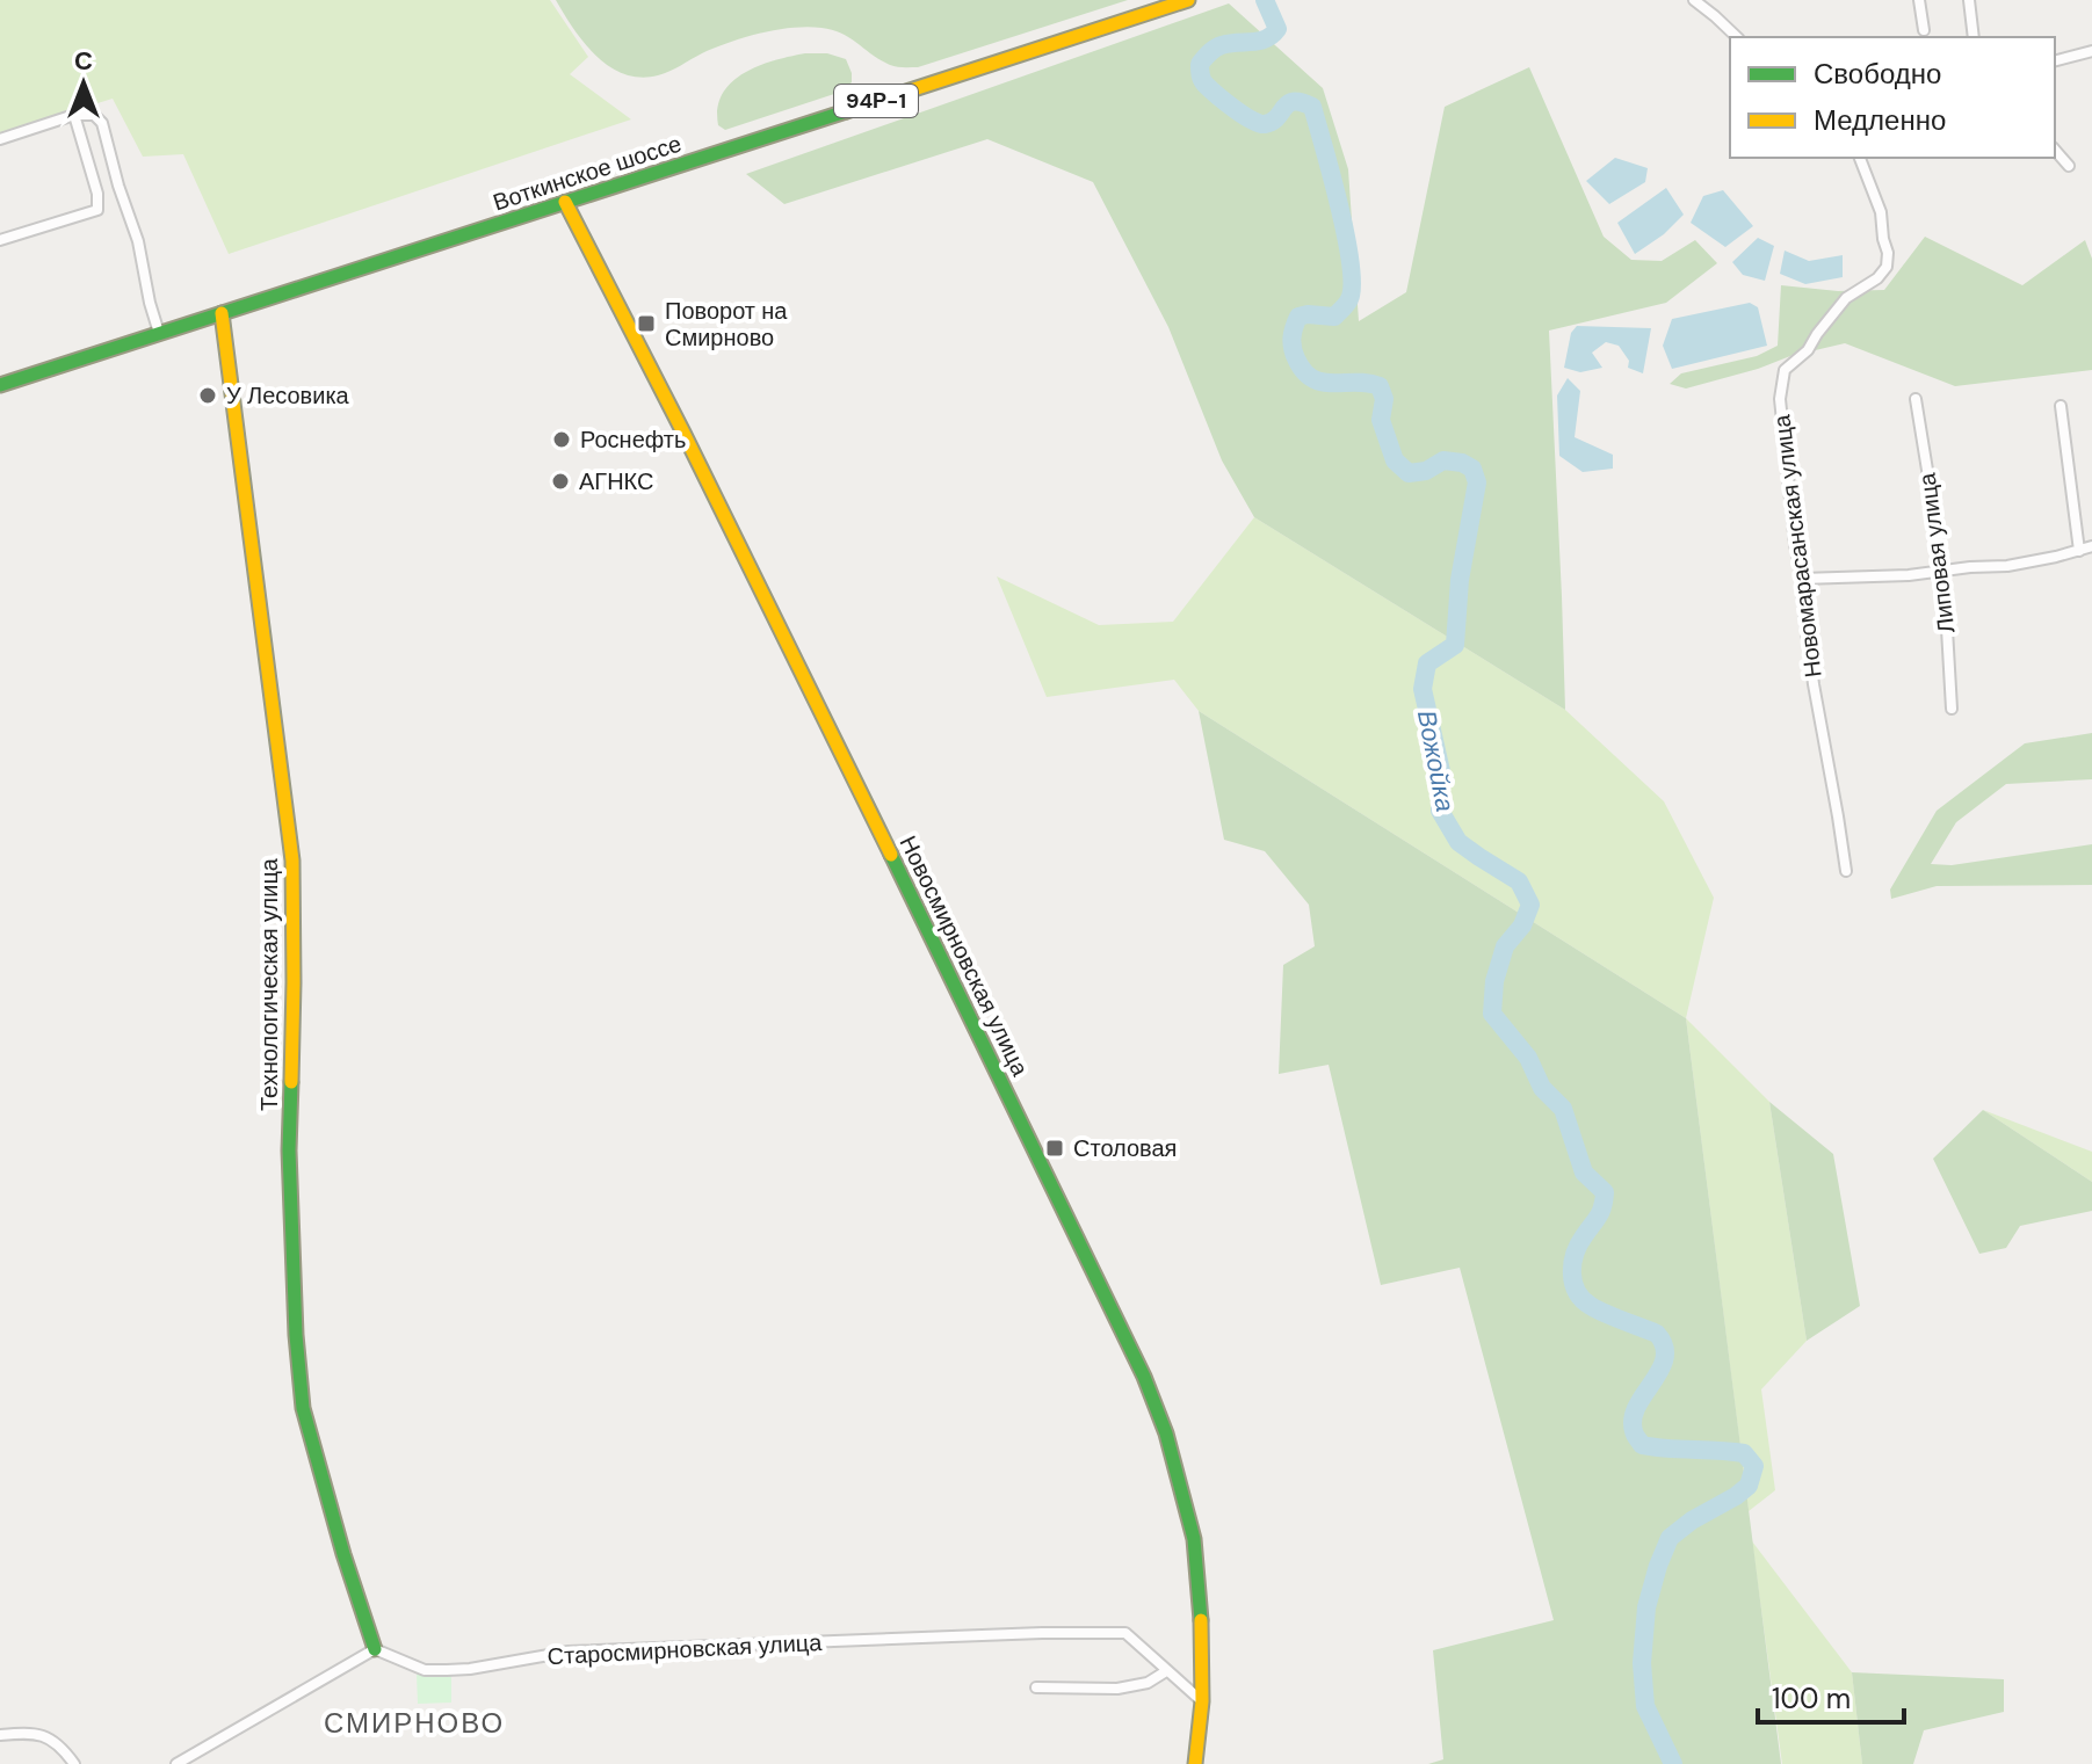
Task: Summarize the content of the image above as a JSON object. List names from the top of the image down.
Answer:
{
  "streets": {
    "street": [
      "94Р-1",
      "Воткинское шоссе",
      "Новомарасанская улица",
      "Липовая улица",
      "Новосмирновская улица",
      "Технологическая улица",
      "Старосмирновская улица"
    ]
  },
  "crossings": [
    ["Воткинское шоссе", "Новосмирновская улица"],
    ["Воткинское шоссе", "Технологическая улица"],
    ["Новосмирновская улица", "Старосмирновская улица"],
    ["Технологическая улица", "Старосмирновская улица"]
  ],
  "districts": ["СМИРНОВО"],
  "water": ["Вожойка"],
  "places": {
    "transit": ["Поворот на Смирново", "Столовая"],
    "other": ["У Лесовика", "Роснефть", "АГНКС"]
  },
  "legend": ["Свободно", "Медленно"],
  "scale_bar": "100 m",
  "north": "top"
}
